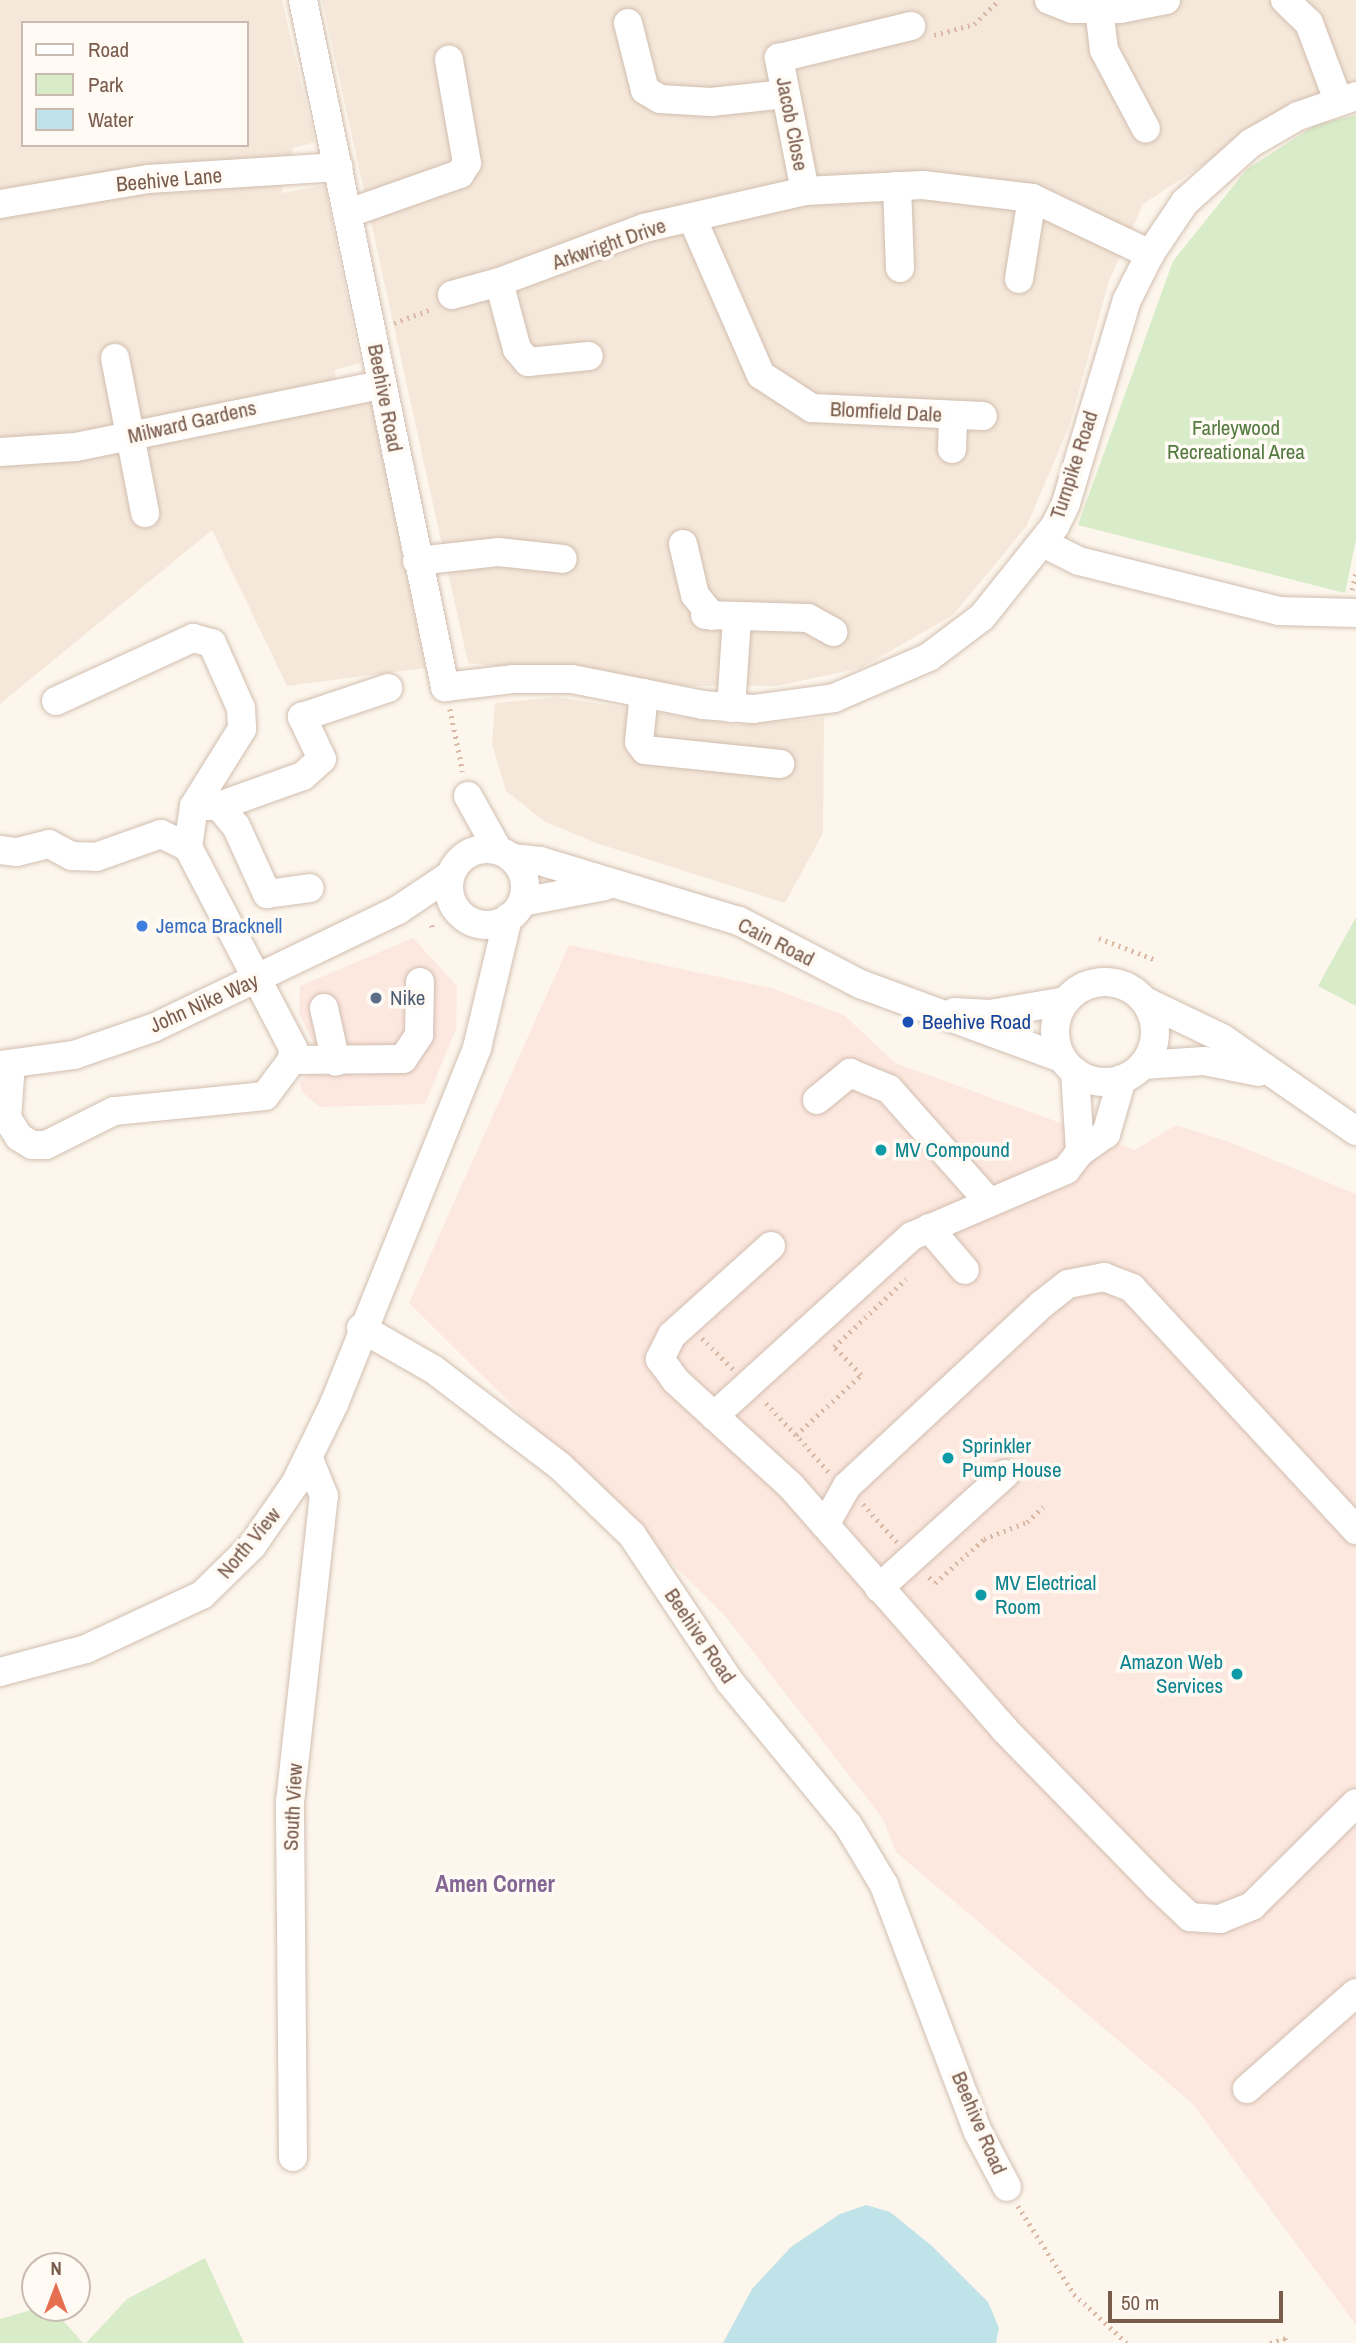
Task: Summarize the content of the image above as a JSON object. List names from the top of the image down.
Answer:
{
  "streets": {
    "street": [
      "Jacob Close",
      "Beehive Lane",
      "Arkwright Drive",
      "Beehive Road",
      "Blomfield Dale",
      "Milward Gardens",
      "Turnpike Road",
      "Cain Road",
      "John Nike Way",
      "North View",
      "South View"
    ]
  },
  "crossings": [
    ["Jacob Close", "Arkwright Drive"],
    ["Beehive Lane", "Beehive Road"],
    ["Arkwright Drive", "Blomfield Dale"],
    ["Arkwright Drive", "Turnpike Road"],
    ["Beehive Road", "Milward Gardens"],
    ["Beehive Road", "Turnpike Road"],
    ["Beehive Road", "North View"],
    ["Cain Road", "John Nike Way"],
    ["North View", "South View"]
  ],
  "districts": ["Amen Corner"],
  "parks": ["Farleywood Recreational Area"],
  "places": [
    "Jemca Bracknell",
    "Nike",
    "Beehive Road",
    "MV Compound",
    "Sprinkler Pump House",
    "MV Electrical Room",
    "Amazon Web Services"
  ],
  "legend": ["Road", "Park", "Water"],
  "scale_bar": "50 m",
  "north": "top"
}
